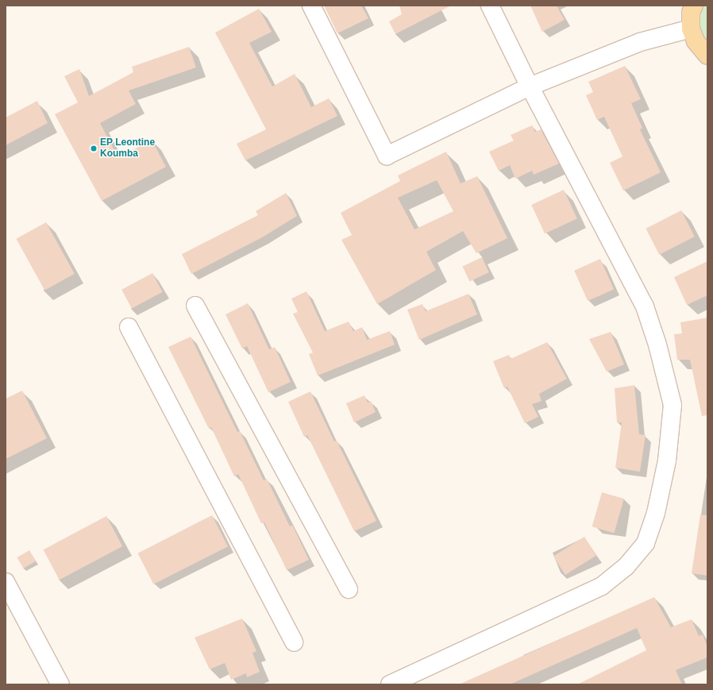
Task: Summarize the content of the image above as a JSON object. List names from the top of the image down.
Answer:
{
  "places": ["EP Leontine Koumba"]
}
